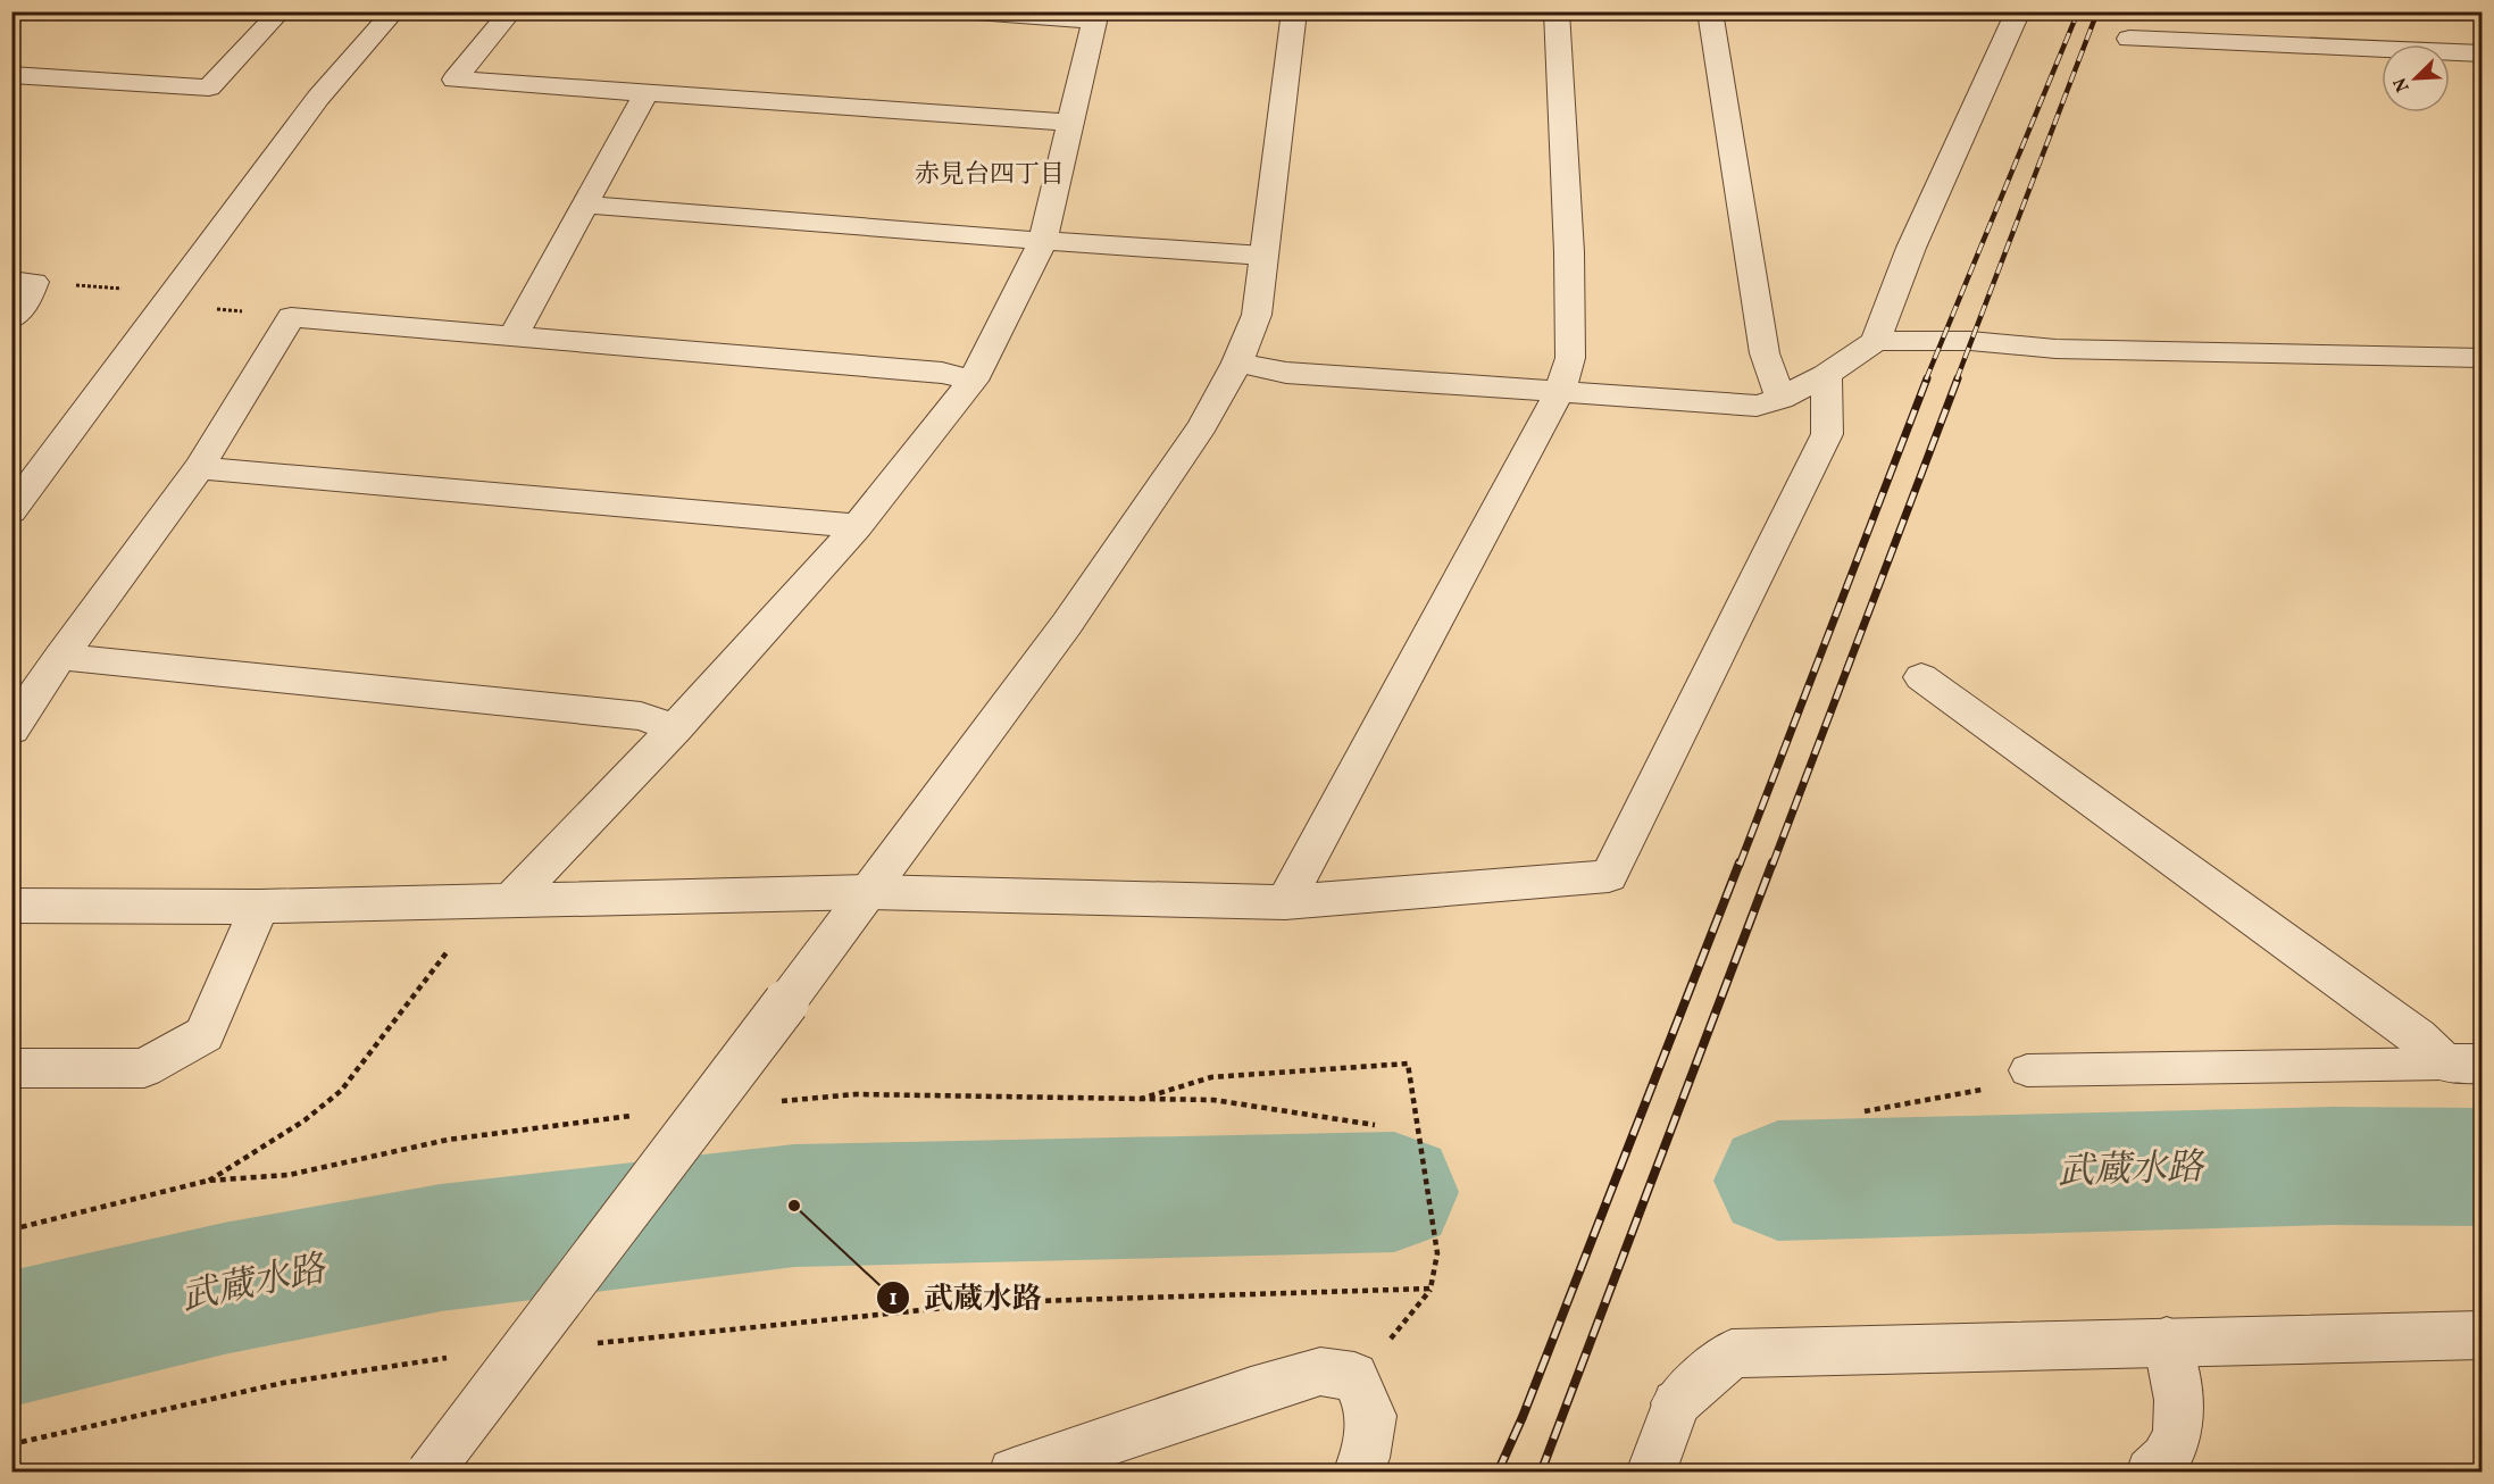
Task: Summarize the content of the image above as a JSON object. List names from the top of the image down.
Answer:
{
  "districts": ["赤見台四丁目"],
  "water": ["武蔵水路"],
  "places": ["武蔵水路"],
  "north": "bottom left"
}
